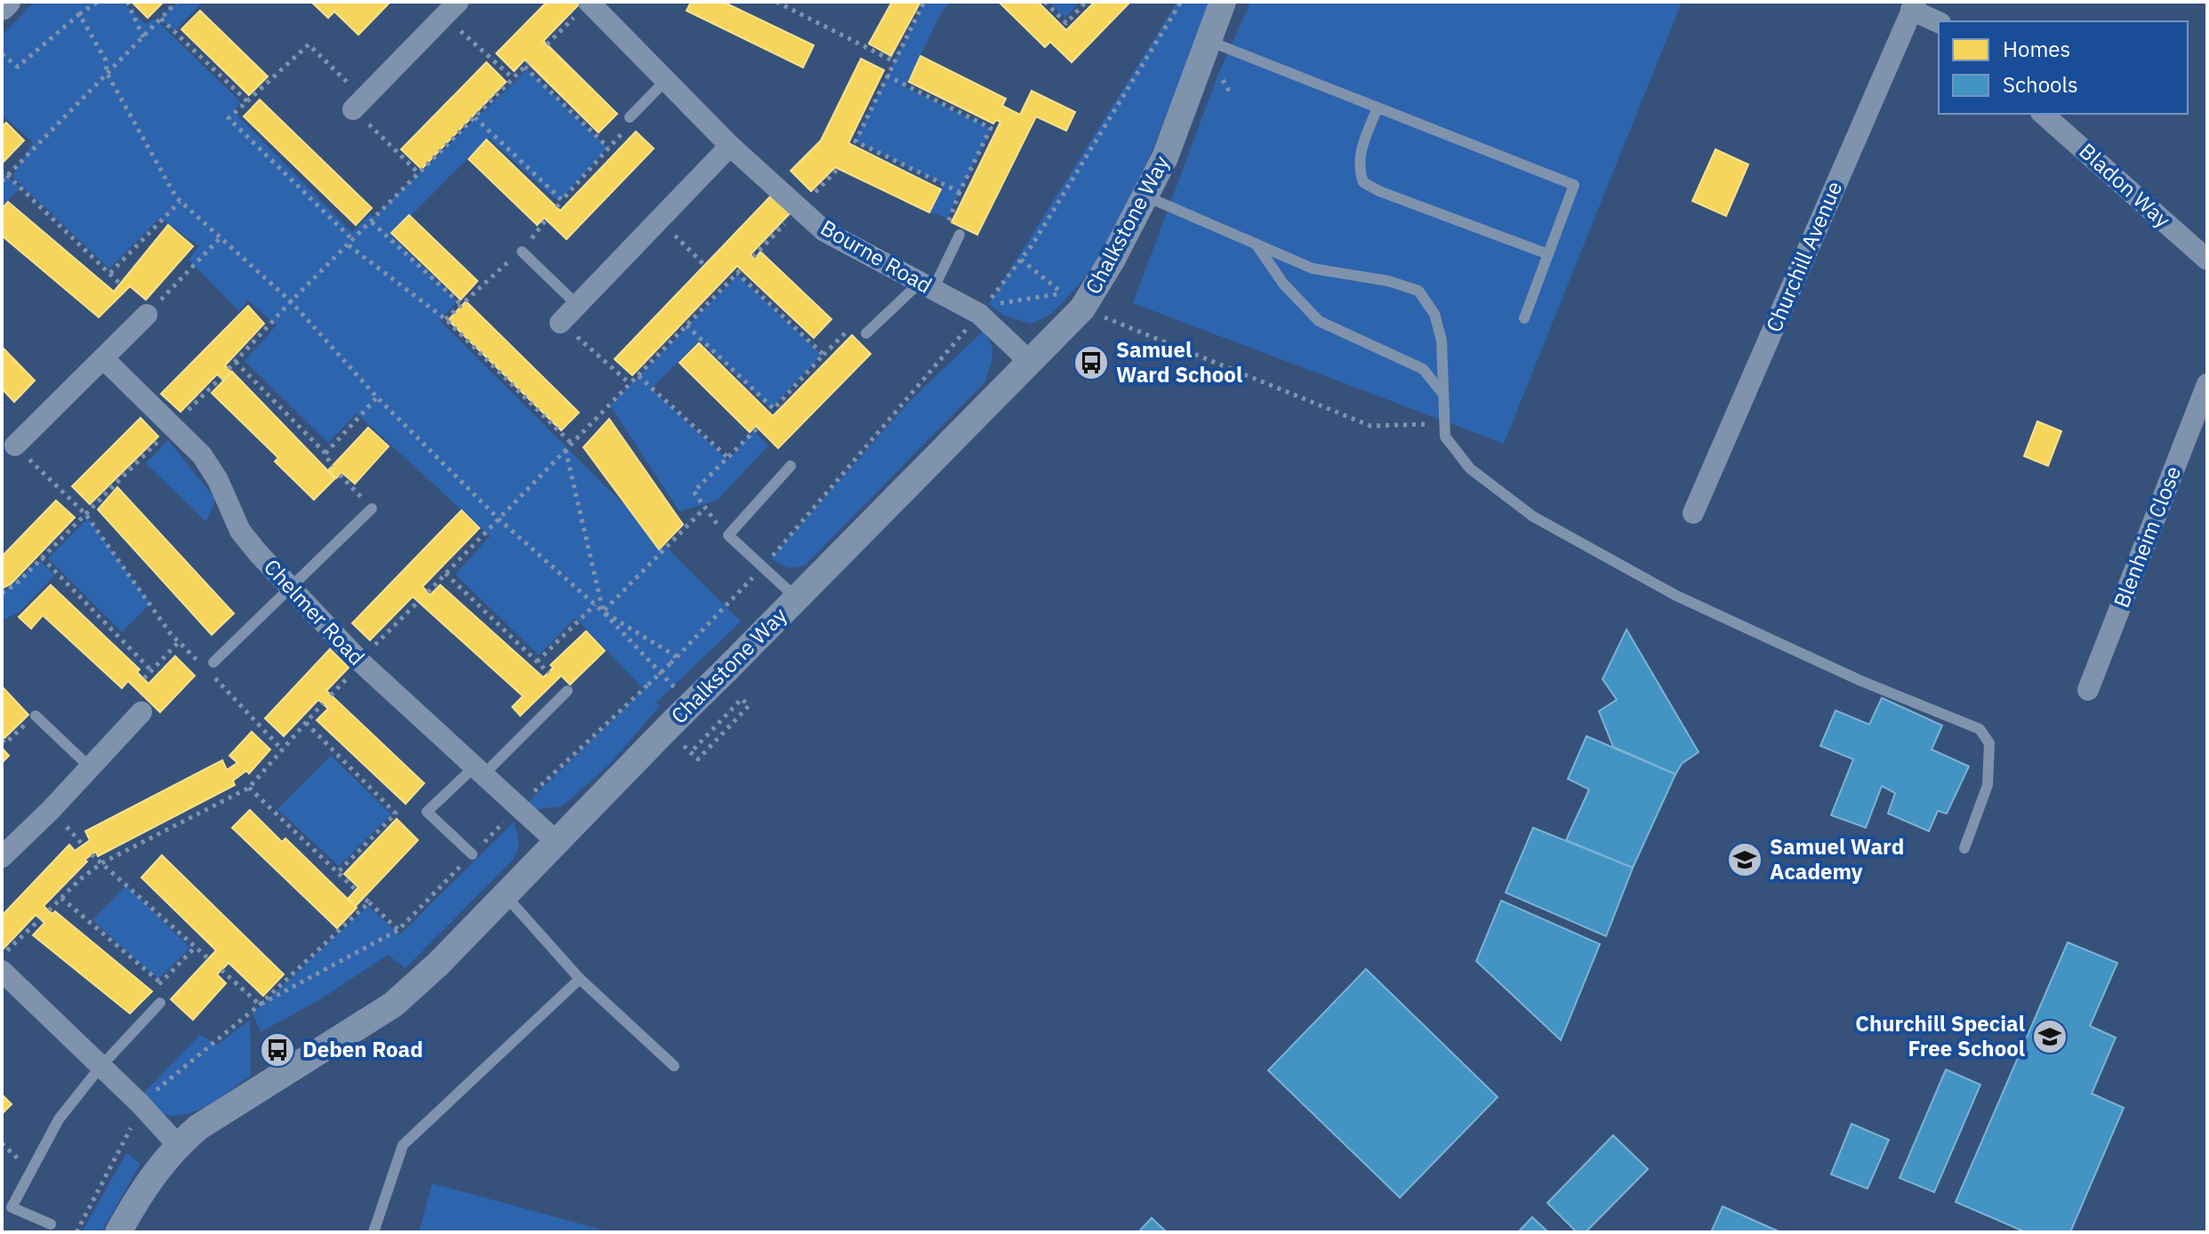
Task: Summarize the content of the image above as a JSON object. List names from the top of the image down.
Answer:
{
  "streets": {
    "street": [
      "Bladon Way",
      "Chalkstone Way",
      "Bourne Road",
      "Churchill Avenue",
      "Blenheim Close",
      "Chelmer Road"
    ]
  },
  "crossings": [
    ["Chalkstone Way", "Bourne Road"],
    ["Chalkstone Way", "Chelmer Road"]
  ],
  "places": {
    "bus stop": ["Samuel Ward School", "Deben Road"],
    "school or university": ["Samuel Ward Academy", "Churchill Special Free School"]
  },
  "legend": ["Homes", "Schools"]
}
